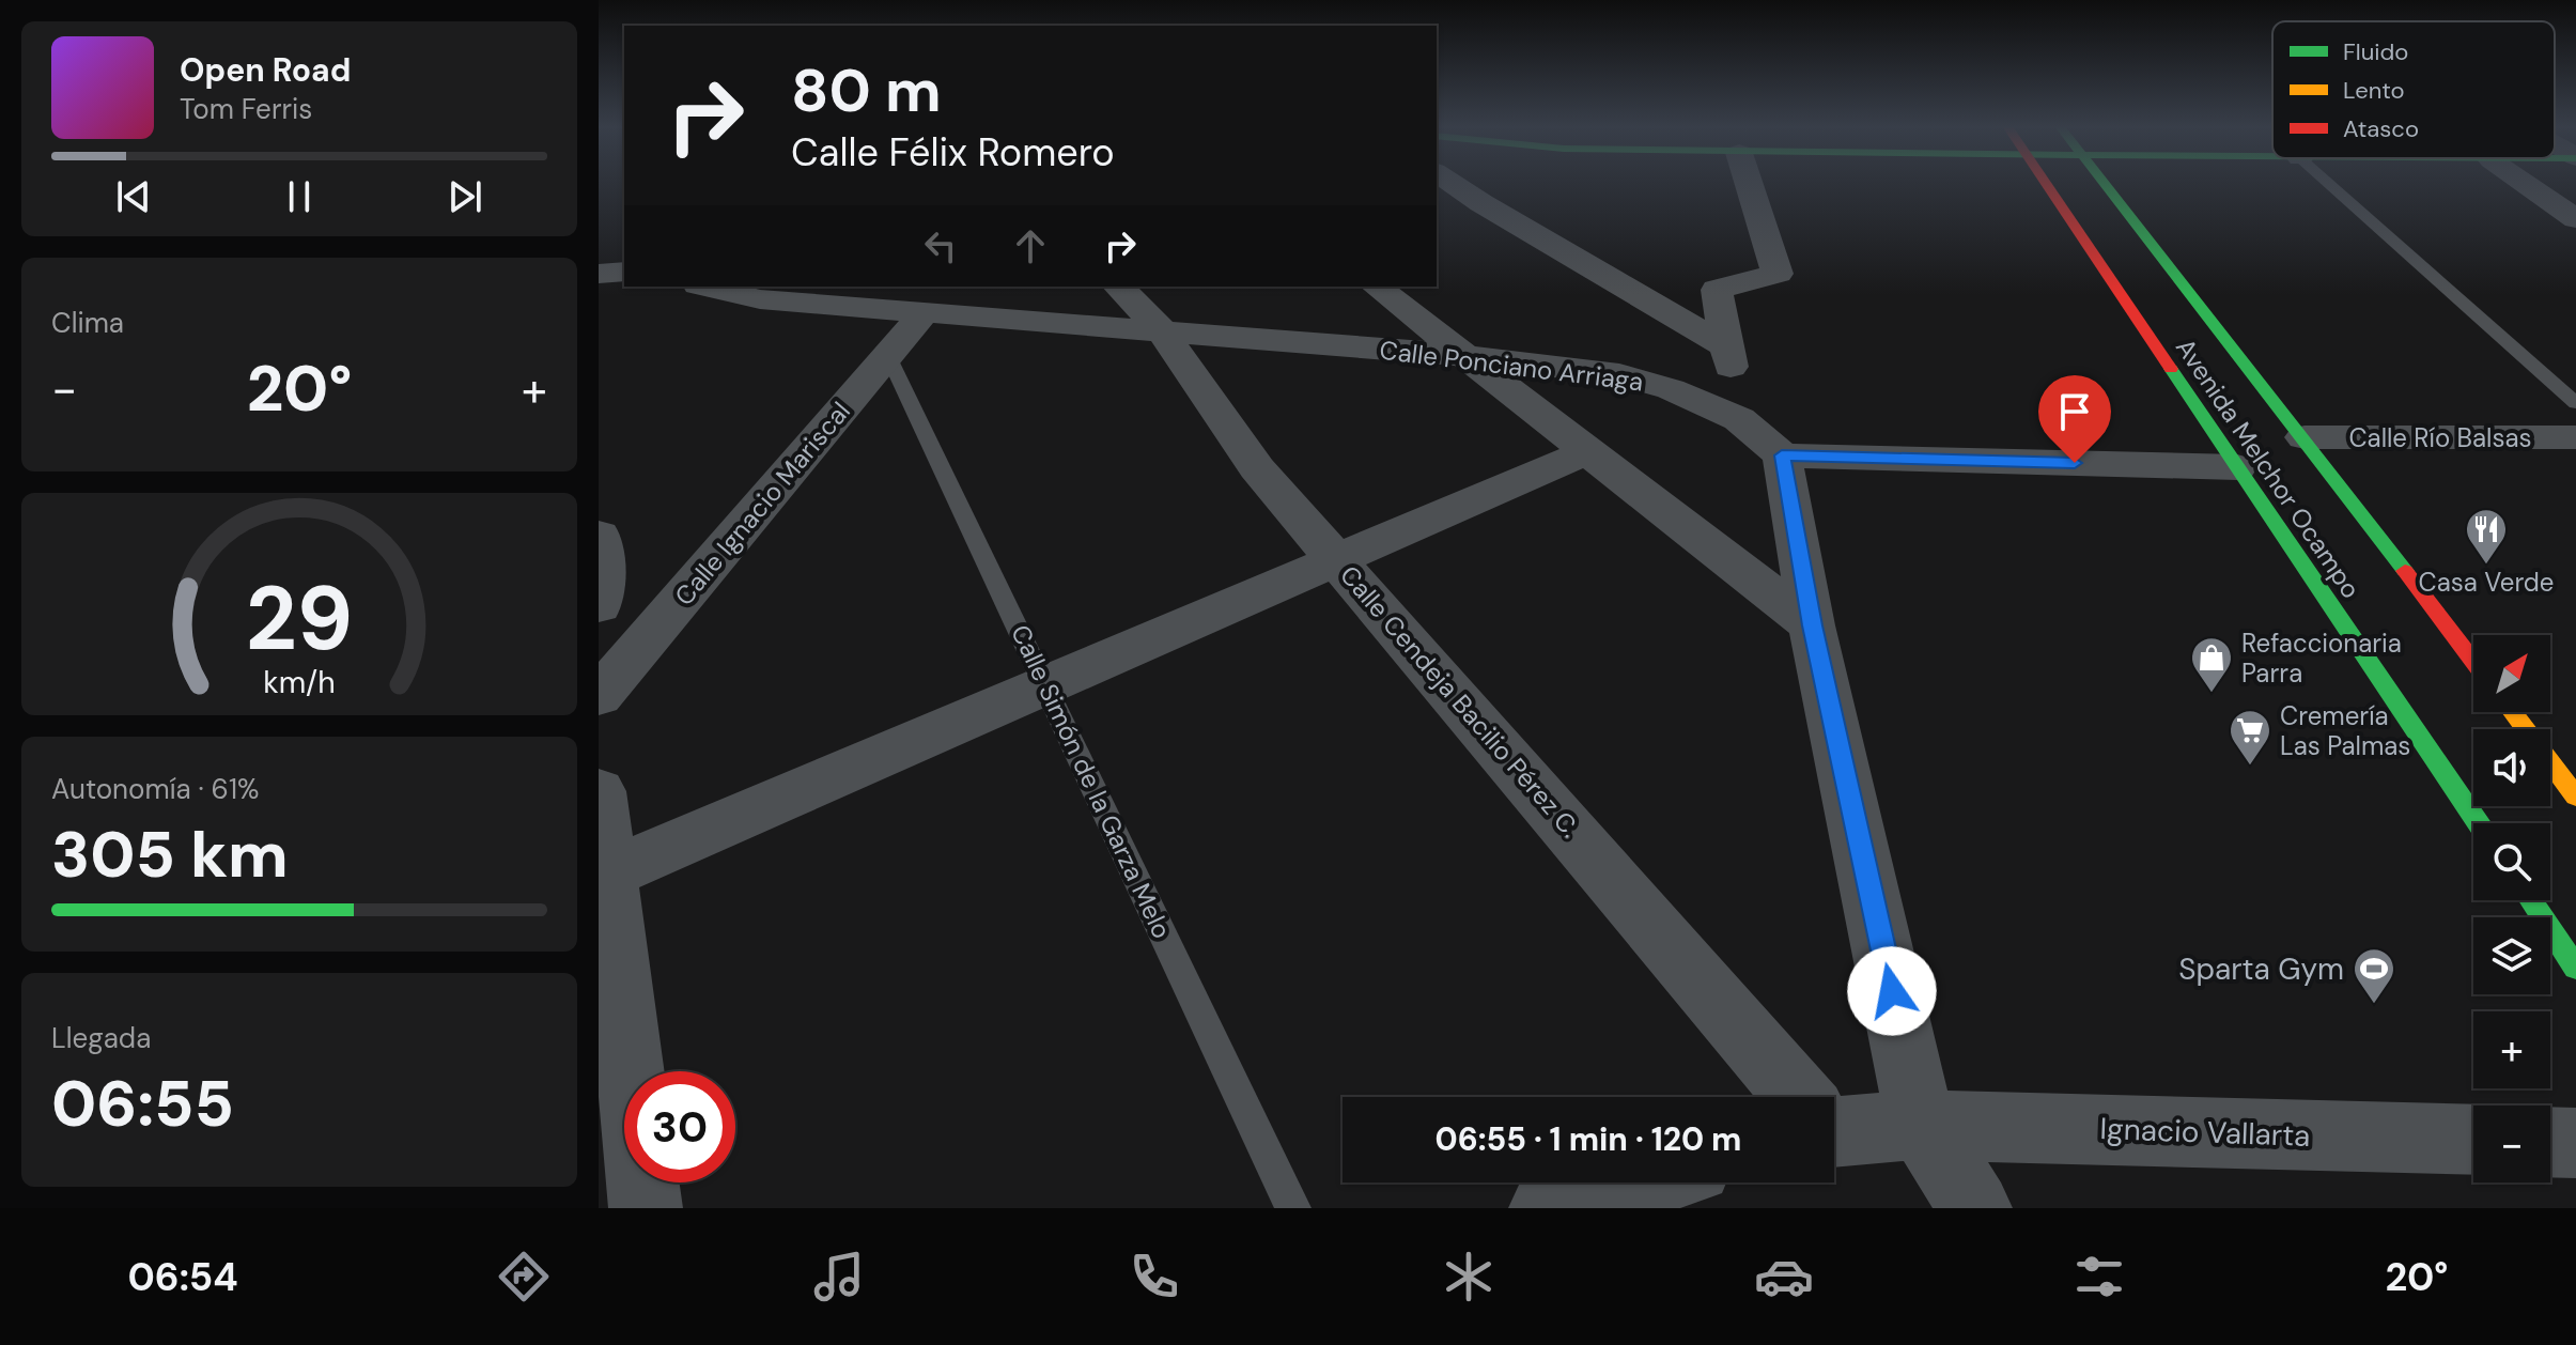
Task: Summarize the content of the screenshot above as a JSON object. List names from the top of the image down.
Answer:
{
  "streets": {
    "street": [
      "Calle Ponciano Arriaga",
      "Calle Río Balsas",
      "Avenida Melchor Ocampo",
      "Calle Ignacio Mariscal",
      "Calle Cendeja Bacilio Pérez C.",
      "Ignacio Vallarta"
    ],
    "lane": ["Calle Simón de la Garza Melo"]
  },
  "crossings": [
    ["Calle Ponciano Arriaga", "Calle Ignacio Mariscal"],
    ["Calle Ponciano Arriaga", "Calle Cendeja Bacilio Pérez C."],
    ["Calle Río Balsas", "Avenida Melchor Ocampo"],
    ["Calle Ignacio Mariscal", "Calle Simón de la Garza Melo"]
  ],
  "places": {
    "restaurant": ["Casa Verde"],
    "shop": ["Refaccionaria Parra"],
    "supermarket": ["Cremería Las Palmas"],
    "sports": ["Sparta Gym"]
  },
  "legend": ["Fluido", "Lento", "Atasco"],
  "north": "top right",
  "page": {
    "turn": ["80 m", "Calle Félix Romero"],
    "song": ["Open Road", "Tom Ferris"],
    "tile": [
      "Clima",
      ["Autonomía · 61%", "305 km"],
      ["Llegada", "06:55"]
    ],
    "heat": ["−", "20°", "+"],
    "map_buttons": ["+", "−"],
    "limit": "30",
    "trip": "06:55 · 1 min · 120 m",
    "tabs": ["06:54", "20°"],
    "gauge": ["29", "km/h"]
  }
}
